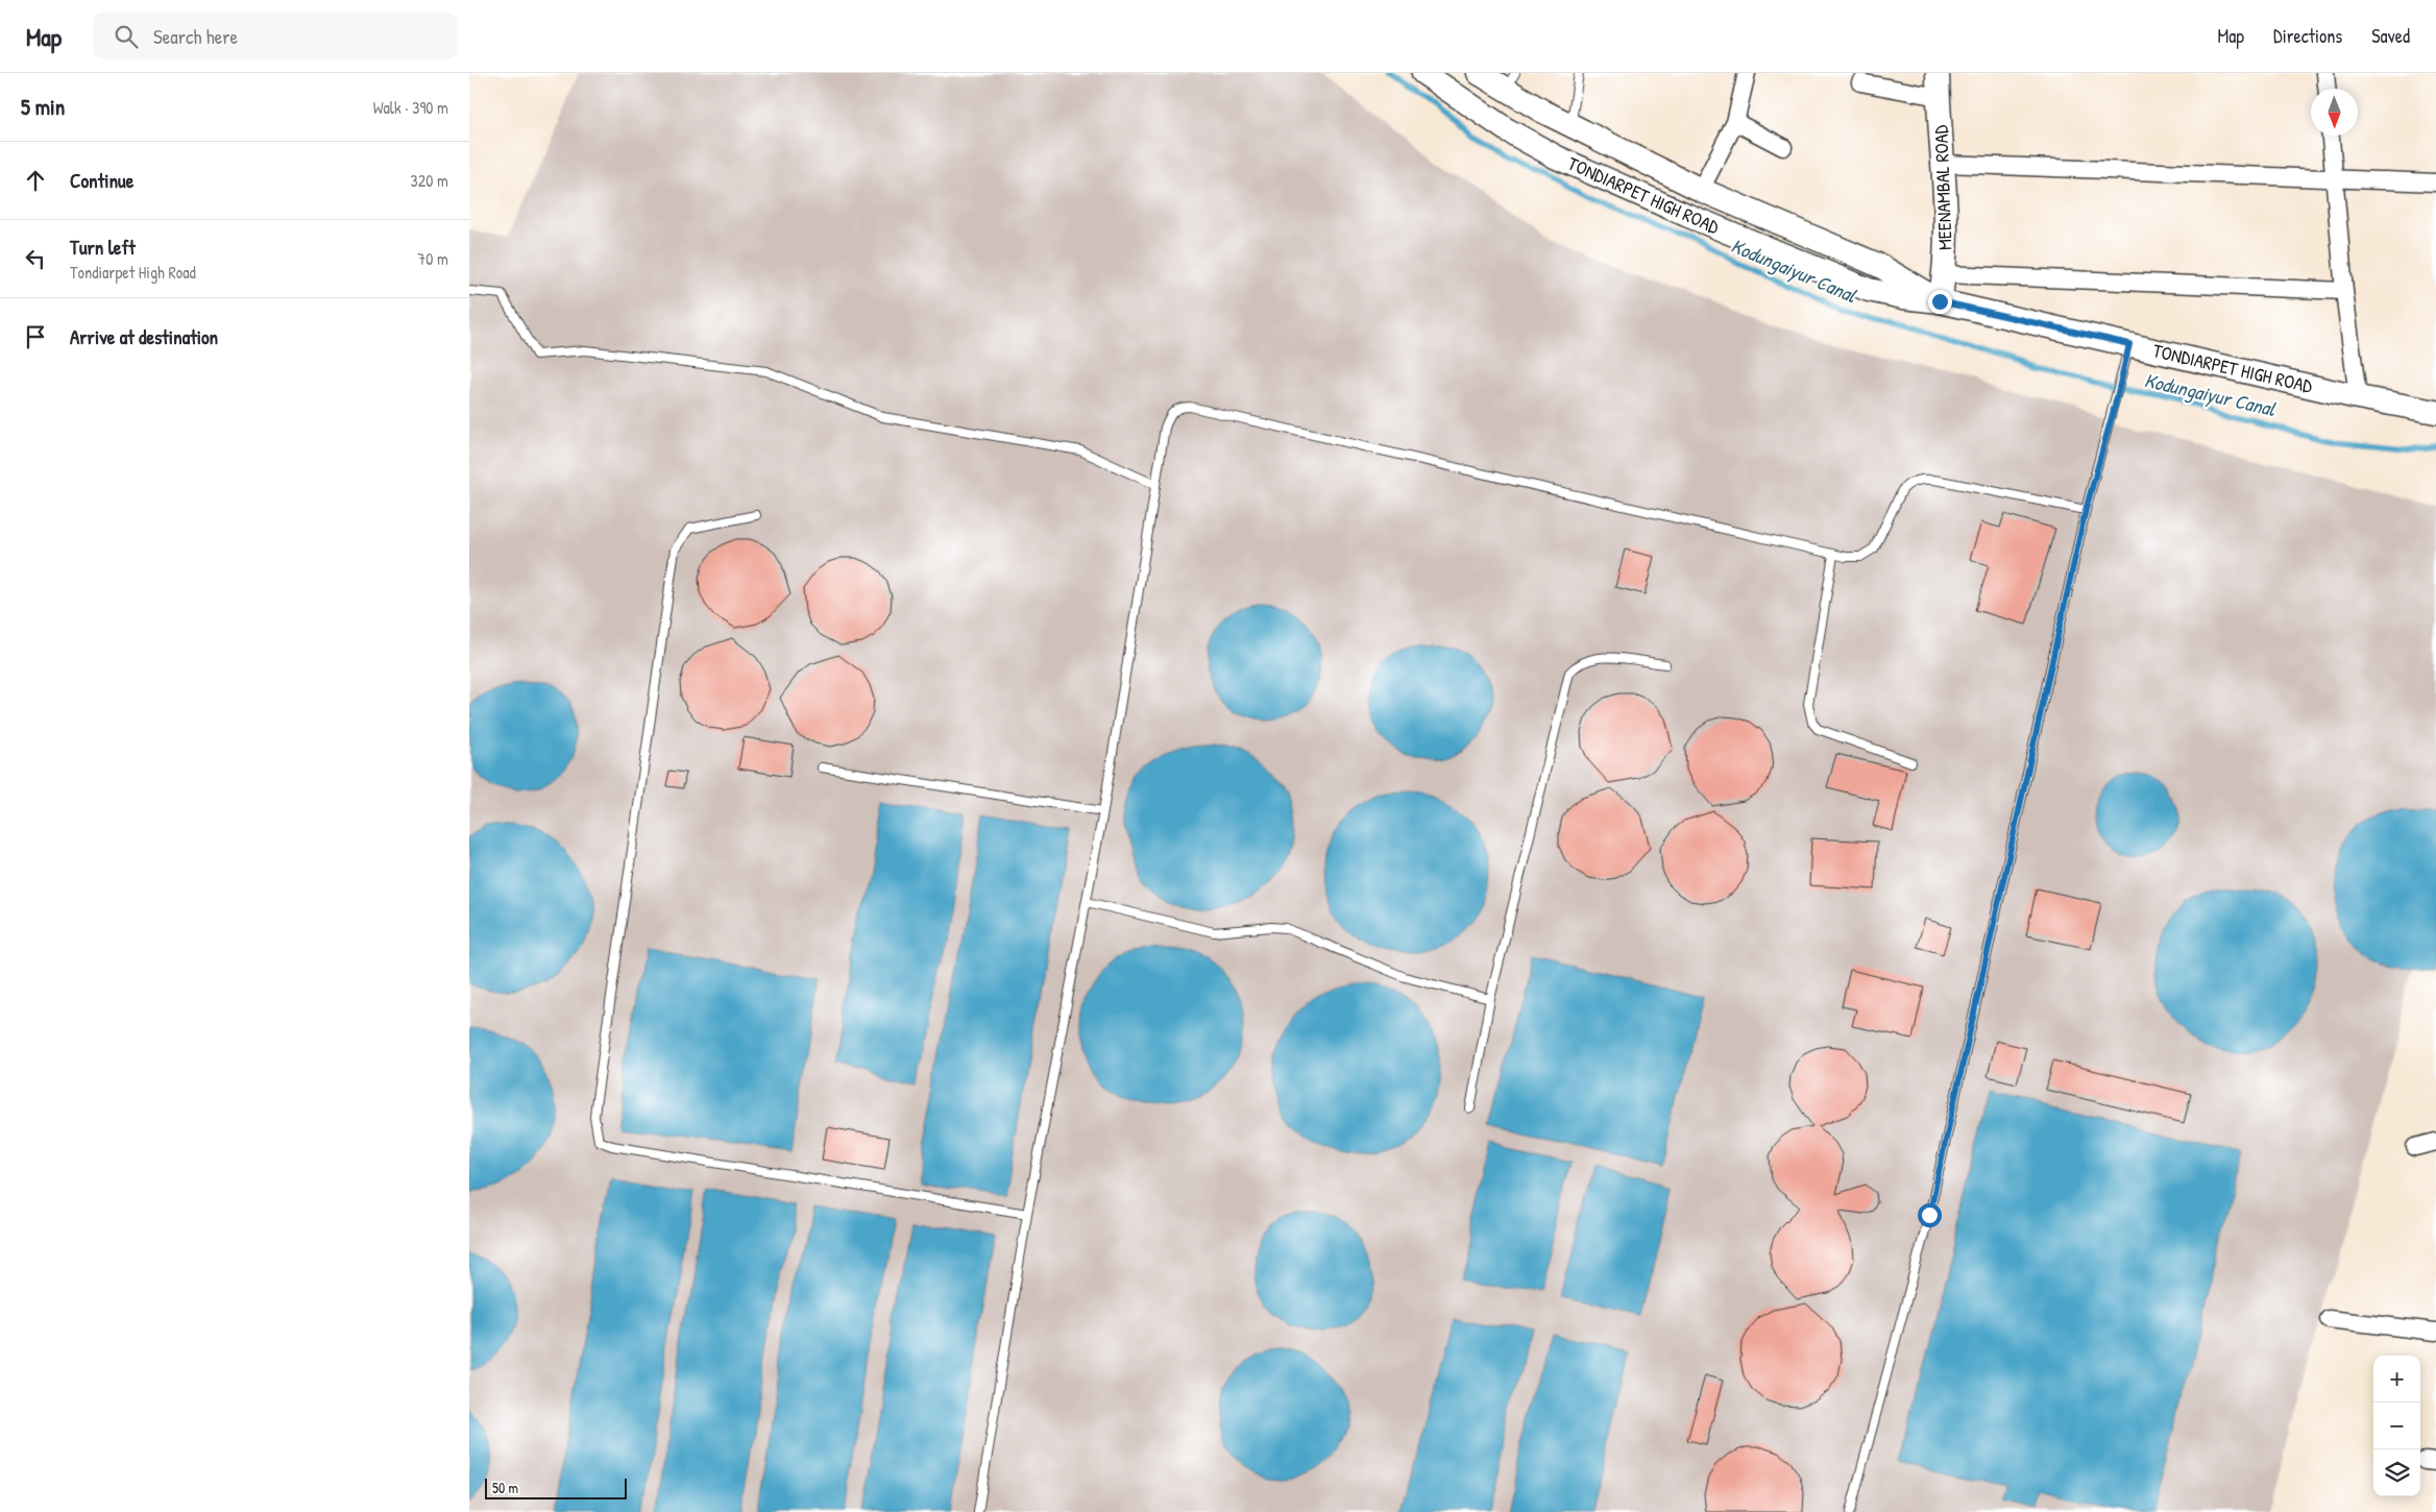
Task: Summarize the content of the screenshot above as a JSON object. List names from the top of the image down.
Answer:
{
  "streets": {
    "main road": ["MEENAMBAL ROAD", "TONDIARPET HIGH ROAD"]
  },
  "crossings": [
    ["MEENAMBAL ROAD", "TONDIARPET HIGH ROAD"]
  ],
  "water": ["Kodungaiyur Canal"],
  "scale_bar": "50 m",
  "north": "bottom",
  "page": {
    "header": "Map",
    "search": "Search here",
    "nav": ["Map", "Directions", "Saved"],
    "heading": ["5 min", "Walk · 390 m"],
    "list": [
      ["Continue", "320 m"],
      ["Turn left", "Tondiarpet High Road", "70 m"],
      "Arrive at destination"
    ],
    "map_buttons": ["+", "−"],
    "scale": "50 m"
  }
}
